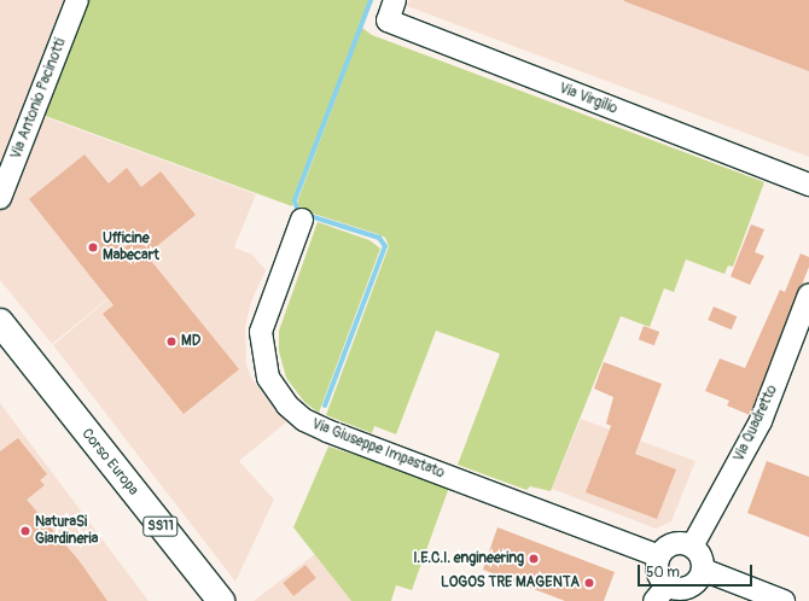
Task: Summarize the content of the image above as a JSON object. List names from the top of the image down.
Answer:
{
  "streets": {
    "main road": ["Corso Europa", "SS11"],
    "street": [
      "Via Antonio Pacinotti",
      "Via Virgilio",
      "Via Quadretto",
      "Via Giuseppe Impastato"
    ]
  },
  "crossings": [
    ["Via Quadretto", "Via Giuseppe Impastato"]
  ],
  "places": [
    "Ufficine Mabecart",
    "MD",
    "NaturaSi Giardineria",
    "I.E.C.I. engineering",
    "LOGOS TRE MAGENTA"
  ],
  "scale_bar": "50 m"
}
